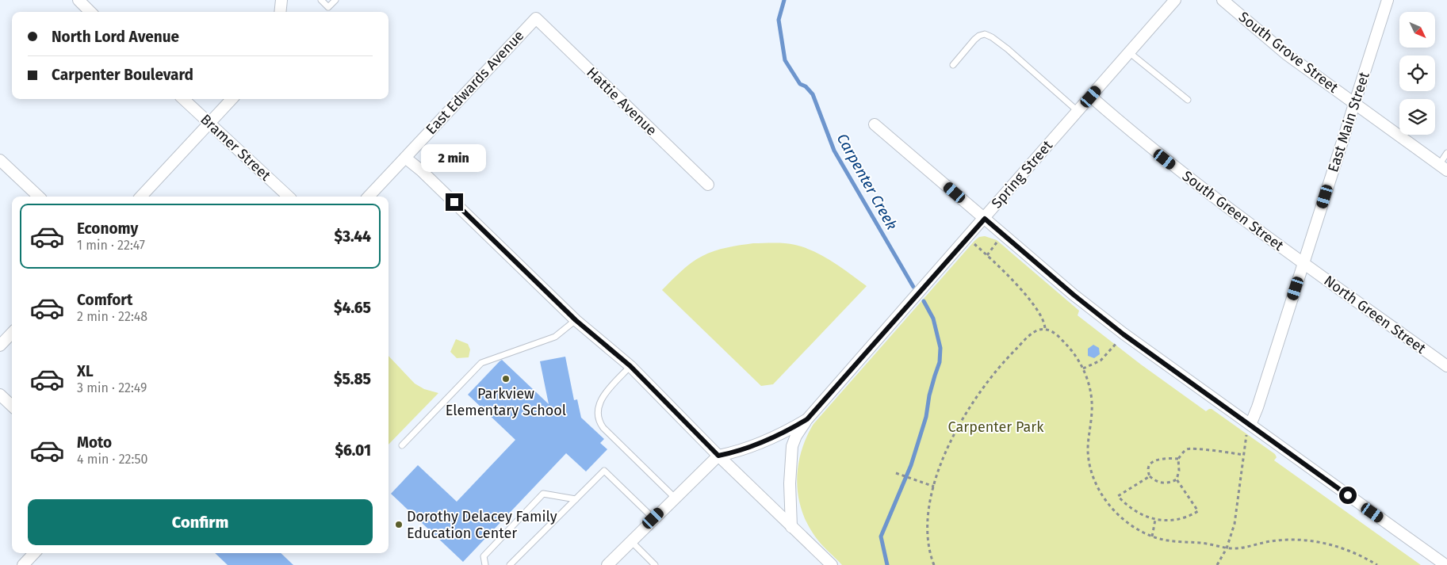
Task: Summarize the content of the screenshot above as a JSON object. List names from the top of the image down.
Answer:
{
  "streets": {
    "street": [
      "South Grove Street",
      "East Edwards Avenue",
      "Hattie Avenue",
      "East Main Street",
      "Bramer Street",
      "Spring Street",
      "South Green Street",
      "North Green Street"
    ]
  },
  "crossings": [
    ["South Grove Street", "East Main Street"],
    ["East Edwards Avenue", "Hattie Avenue"],
    ["East Main Street", "South Green Street"],
    ["East Main Street", "North Green Street"],
    ["Spring Street", "South Green Street"],
    ["South Green Street", "North Green Street"]
  ],
  "water": ["Carpenter Creek"],
  "parks": ["Carpenter Park"],
  "places": ["Parkview Elementary School", "Dorothy Delacey Family Education Center"],
  "north": "bottom right",
  "page": {
    "banner": ["North Lord Avenue", "Carpenter Boulevard"],
    "bubble": "2 min",
    "list": [
      {
        "name": "Economy",
        "note": "1 min · 22:47",
        "value": "$3.44"
      },
      {
        "name": "Comfort",
        "note": "2 min · 22:48",
        "value": "$4.65"
      },
      {
        "name": "XL",
        "note": "3 min · 22:49",
        "value": "$5.85"
      },
      {
        "name": "Moto",
        "note": "4 min · 22:50",
        "value": "$6.01"
      }
    ],
    "buttons": "Confirm"
  }
}
